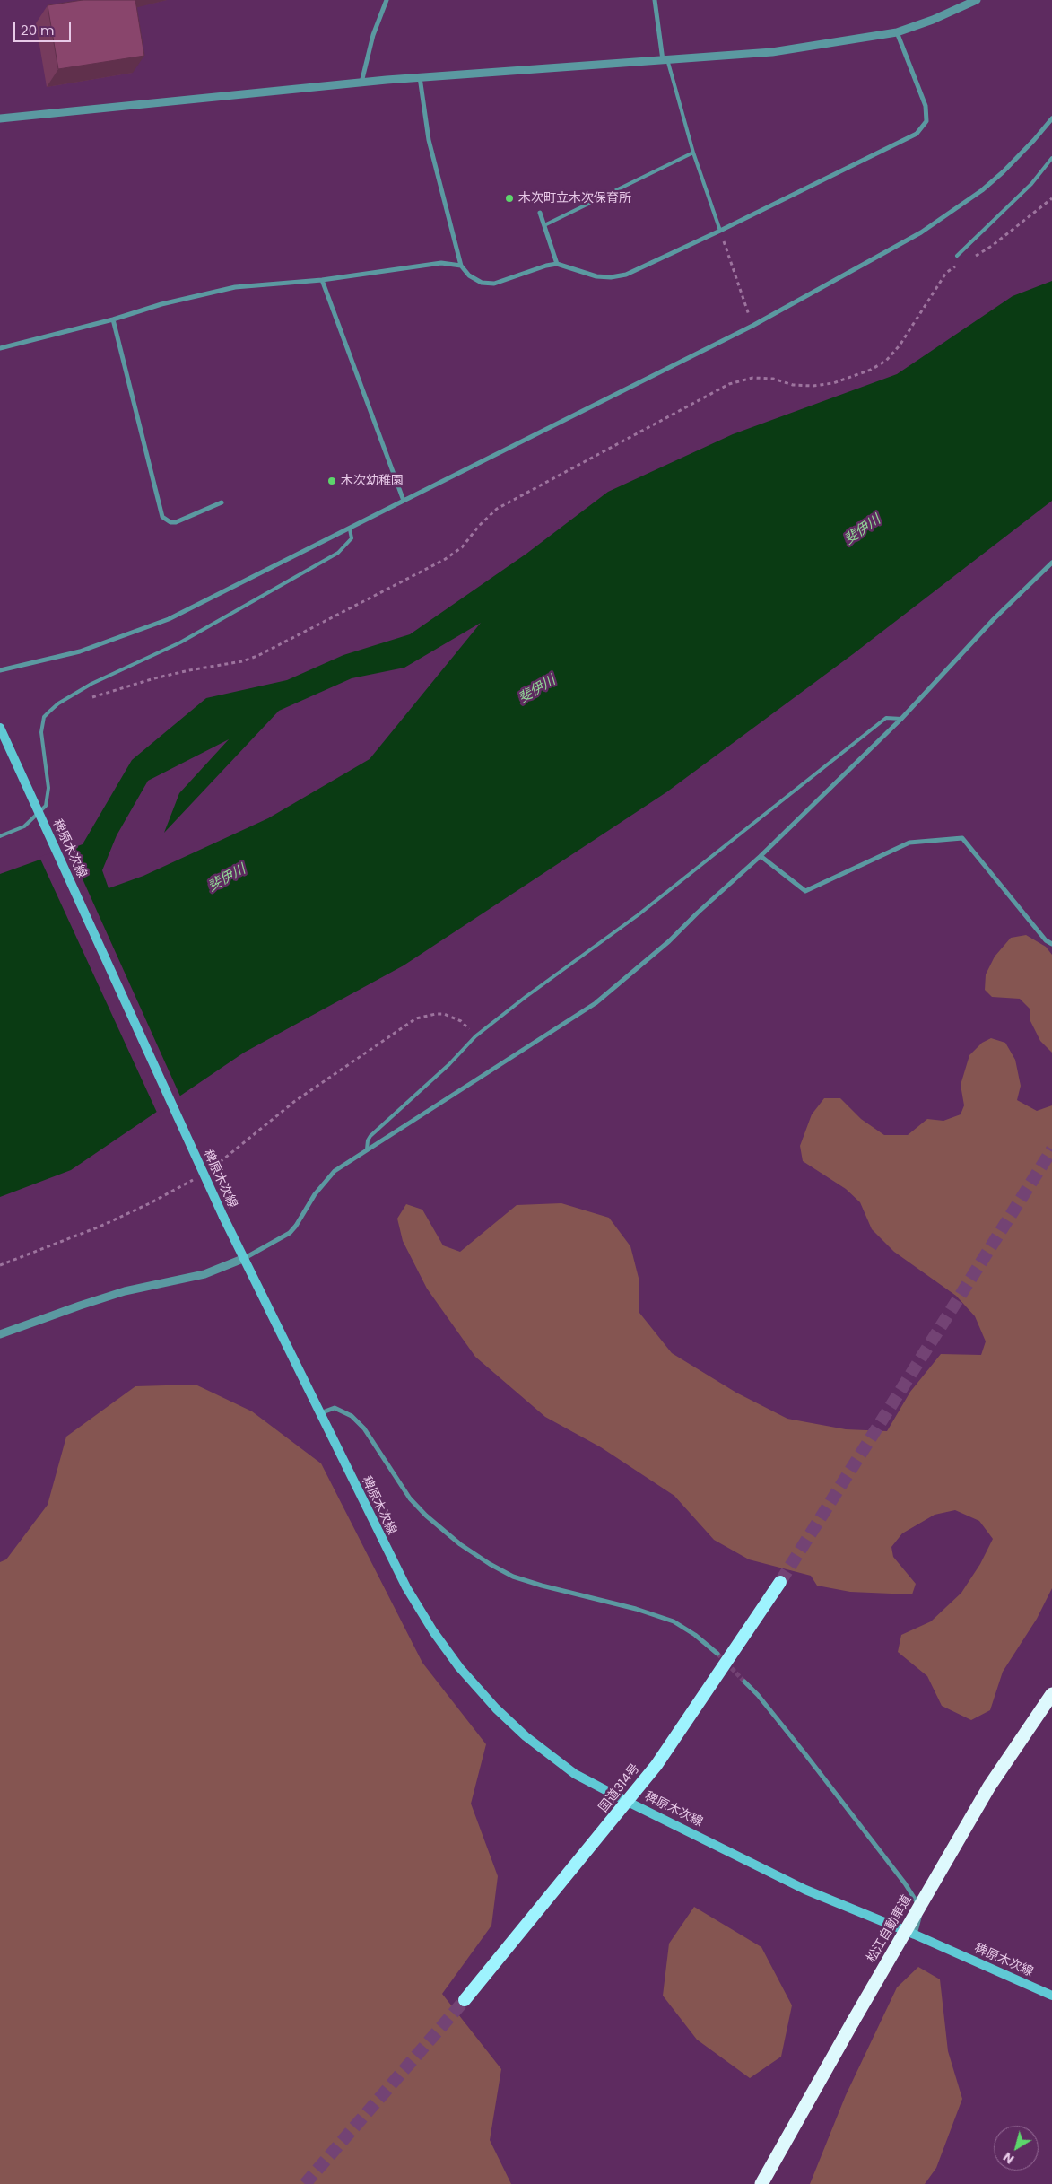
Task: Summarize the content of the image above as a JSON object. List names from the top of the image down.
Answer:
{
  "streets": {
    "highway": ["国道314号", "松江自動車道"],
    "main road": ["稗原木次線"]
  },
  "crossings": [
    ["稗原木次線", "国道314号"]
  ],
  "water": ["斐伊川"],
  "places": ["木次町立木次保育所", "木次幼稚園"],
  "scale_bar": "20 m",
  "north": "bottom left"
}
